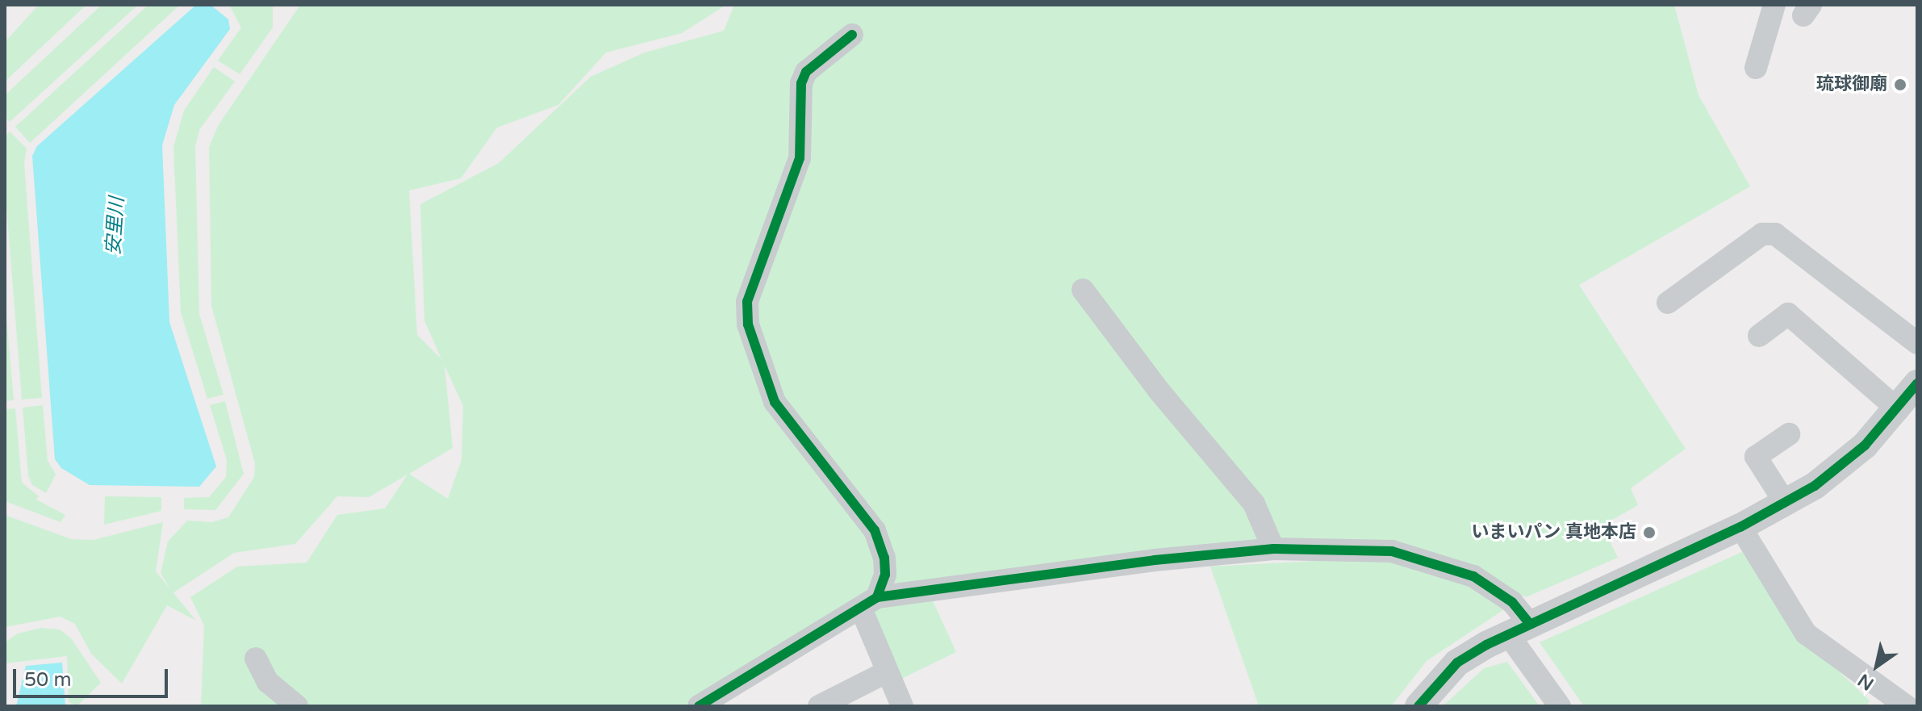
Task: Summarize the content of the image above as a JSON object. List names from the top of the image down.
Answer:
{
  "water": ["安里川"],
  "places": ["琉球御廟", "いまいパン 真地本店"],
  "scale_bar": "50 m",
  "north": "bottom left"
}
